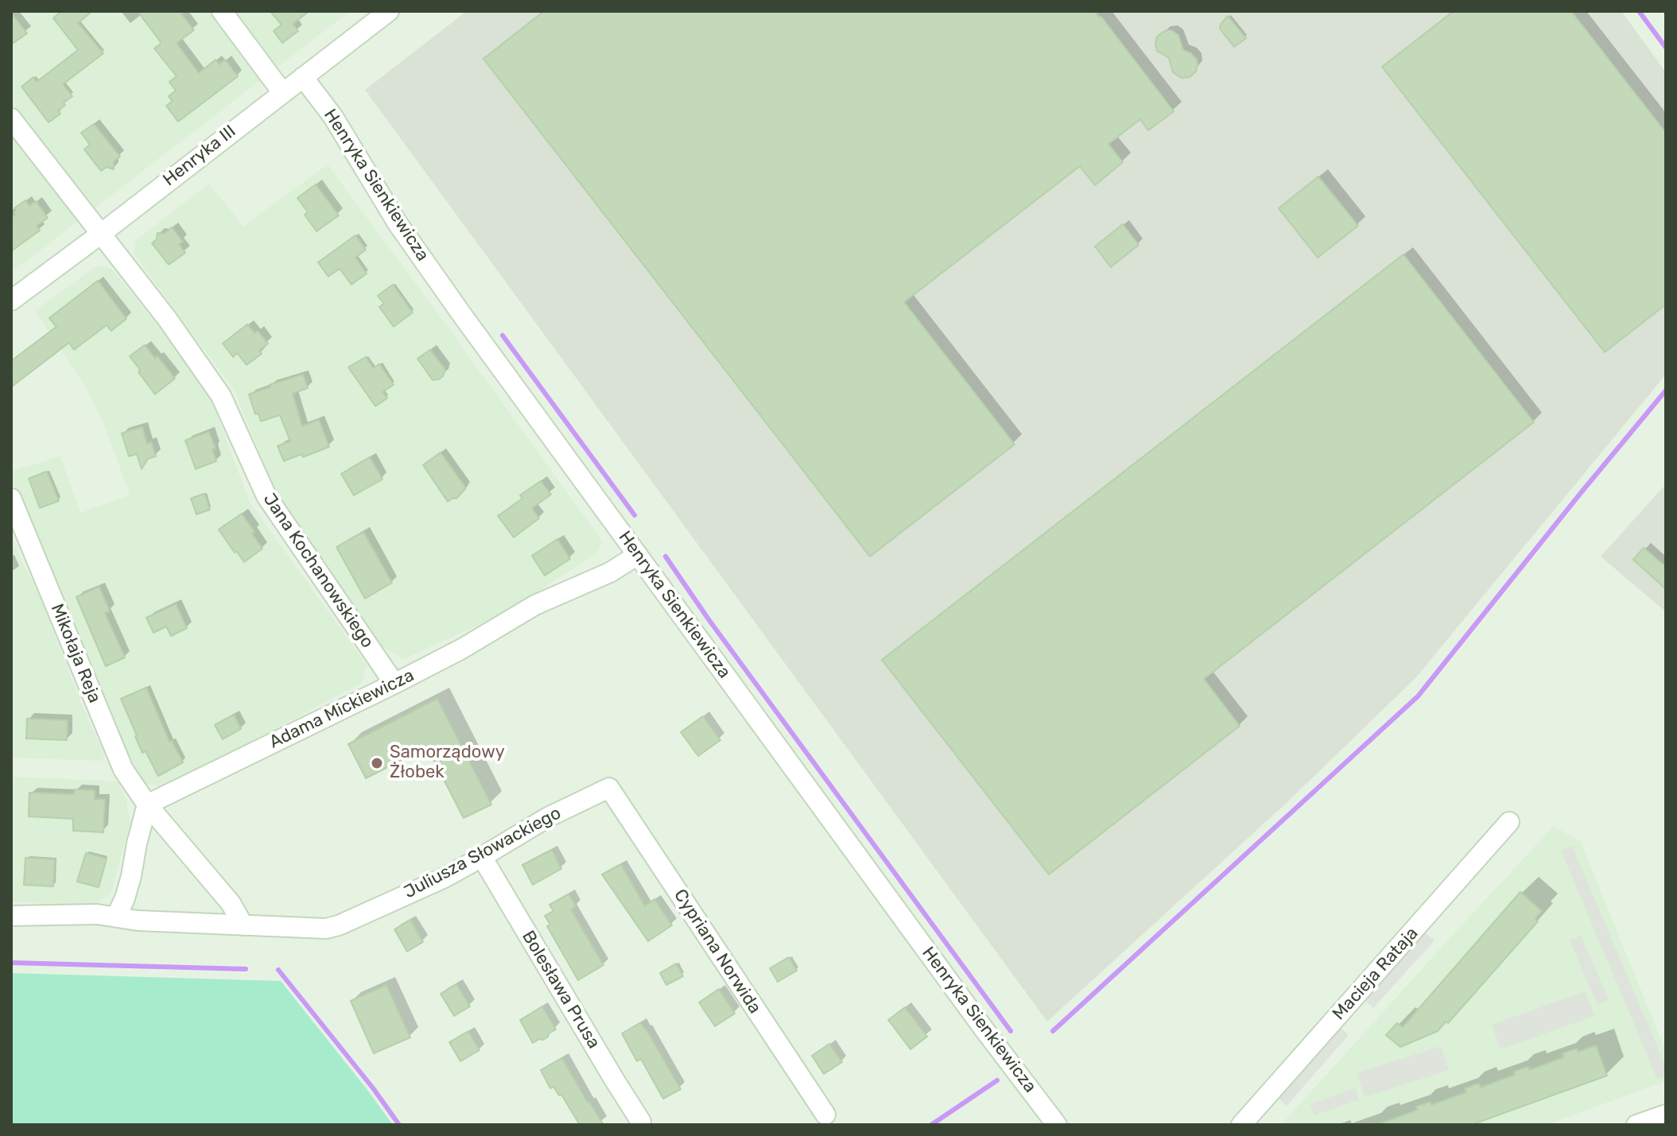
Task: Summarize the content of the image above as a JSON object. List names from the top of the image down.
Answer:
{
  "streets": {
    "street": [
      "Henryka III",
      "Henryka Sienkiewicza",
      "Jana Kochanowskiego",
      "Mikołaja Reja",
      "Adama Mickiewicza",
      "Juliusza Słowackiego",
      "Cypriana Norwida",
      "Macieja Rataja",
      "Bolesława Prusa"
    ]
  },
  "crossings": [
    ["Henryka III", "Henryka Sienkiewicza"],
    ["Henryka III", "Jana Kochanowskiego"],
    ["Henryka Sienkiewicza", "Adama Mickiewicza"],
    ["Jana Kochanowskiego", "Adama Mickiewicza"],
    ["Mikołaja Reja", "Adama Mickiewicza"],
    ["Mikołaja Reja", "Juliusza Słowackiego"],
    ["Juliusza Słowackiego", "Cypriana Norwida"],
    ["Juliusza Słowackiego", "Bolesława Prusa"]
  ],
  "places": ["Samorządowy Żłobek"]
}
